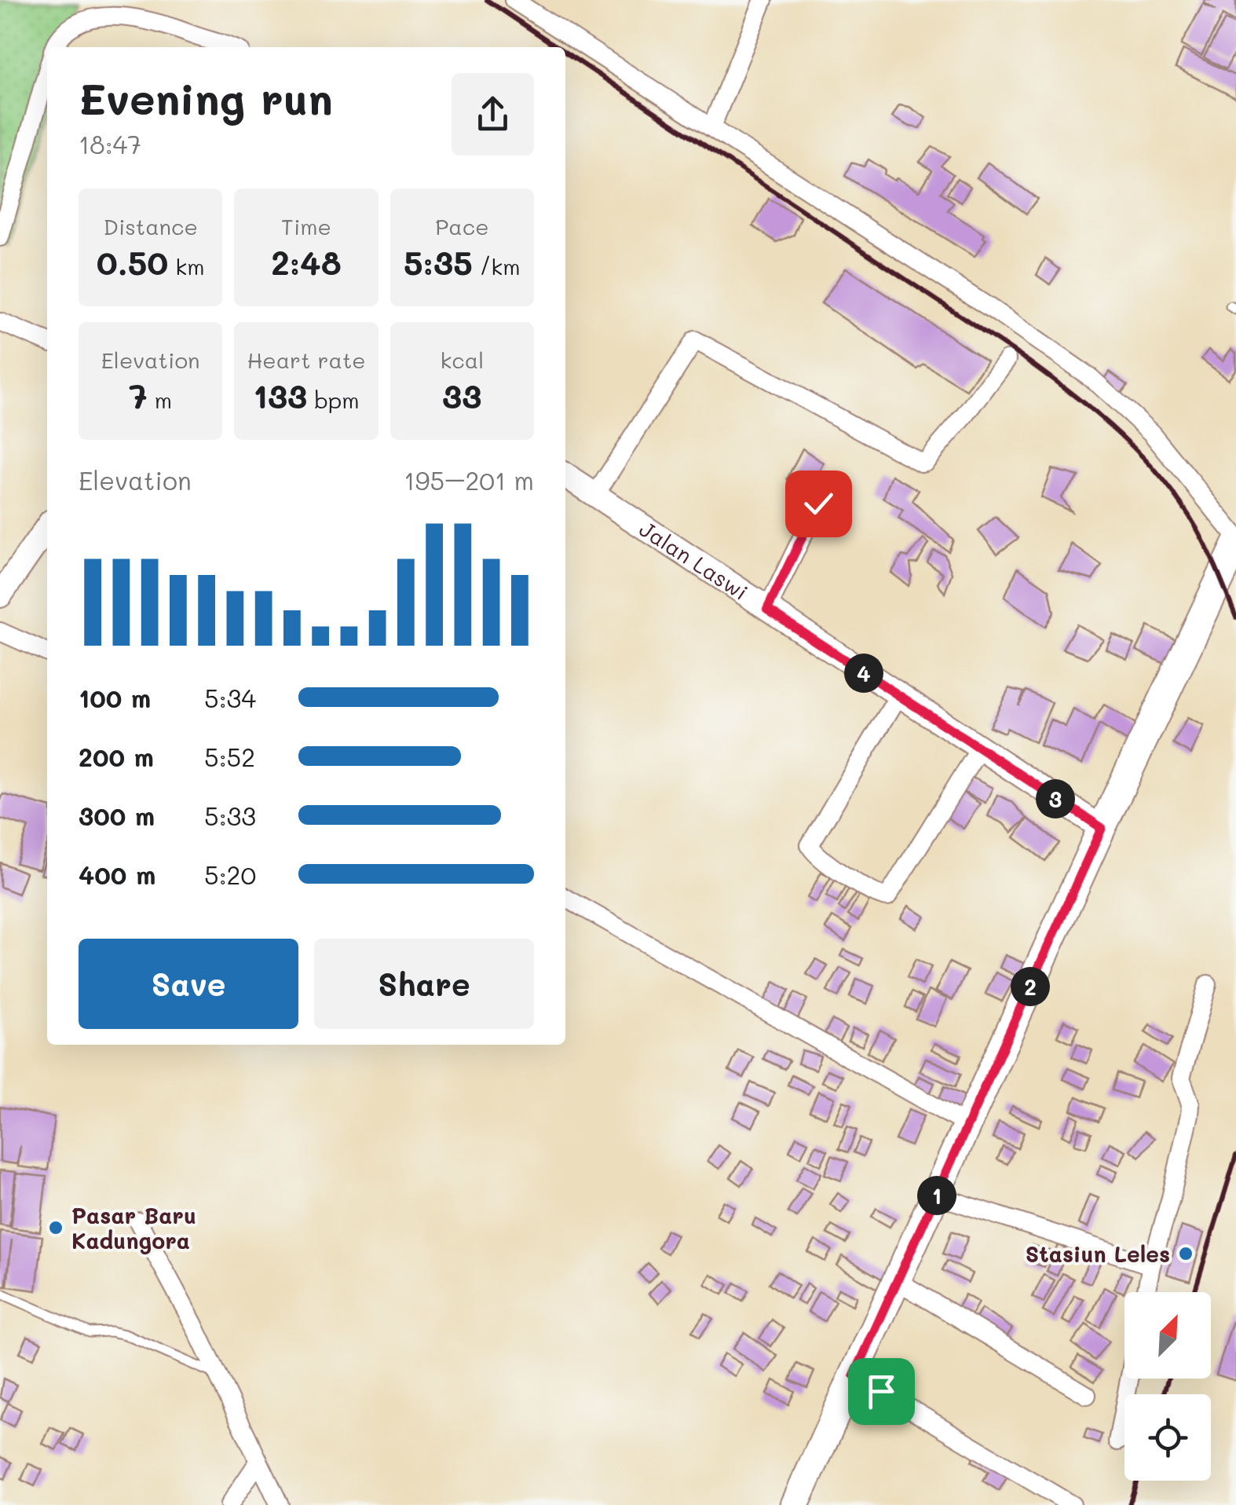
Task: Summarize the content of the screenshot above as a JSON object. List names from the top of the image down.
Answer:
{
  "streets": {
    "street": ["Jalan Laswi"]
  },
  "places": ["Pasar Baru Kadungora", "Stasiun Leles"],
  "north": "top right",
  "page": {
    "heading": ["Evening run", "18:47"],
    "stats": [
      ["Distance", "0.50 km"],
      ["Time", "2:48"],
      ["Pace", "5:35 /km"],
      ["Elevation", "7 m"],
      ["Heart rate", "133 bpm"],
      ["kcal", "33"]
    ],
    "chart": ["Elevation", "195–201 m"],
    "pins": [
      "4",
      "3",
      "2",
      "1"
    ],
    "list": [
      {
        "name": "100 m",
        "note": "5:34"
      },
      {
        "name": "200 m",
        "note": "5:52"
      },
      {
        "name": "300 m",
        "note": "5:33"
      },
      {
        "name": "400 m",
        "note": "5:20"
      }
    ],
    "buttons": ["Save", "Share"]
  }
}
